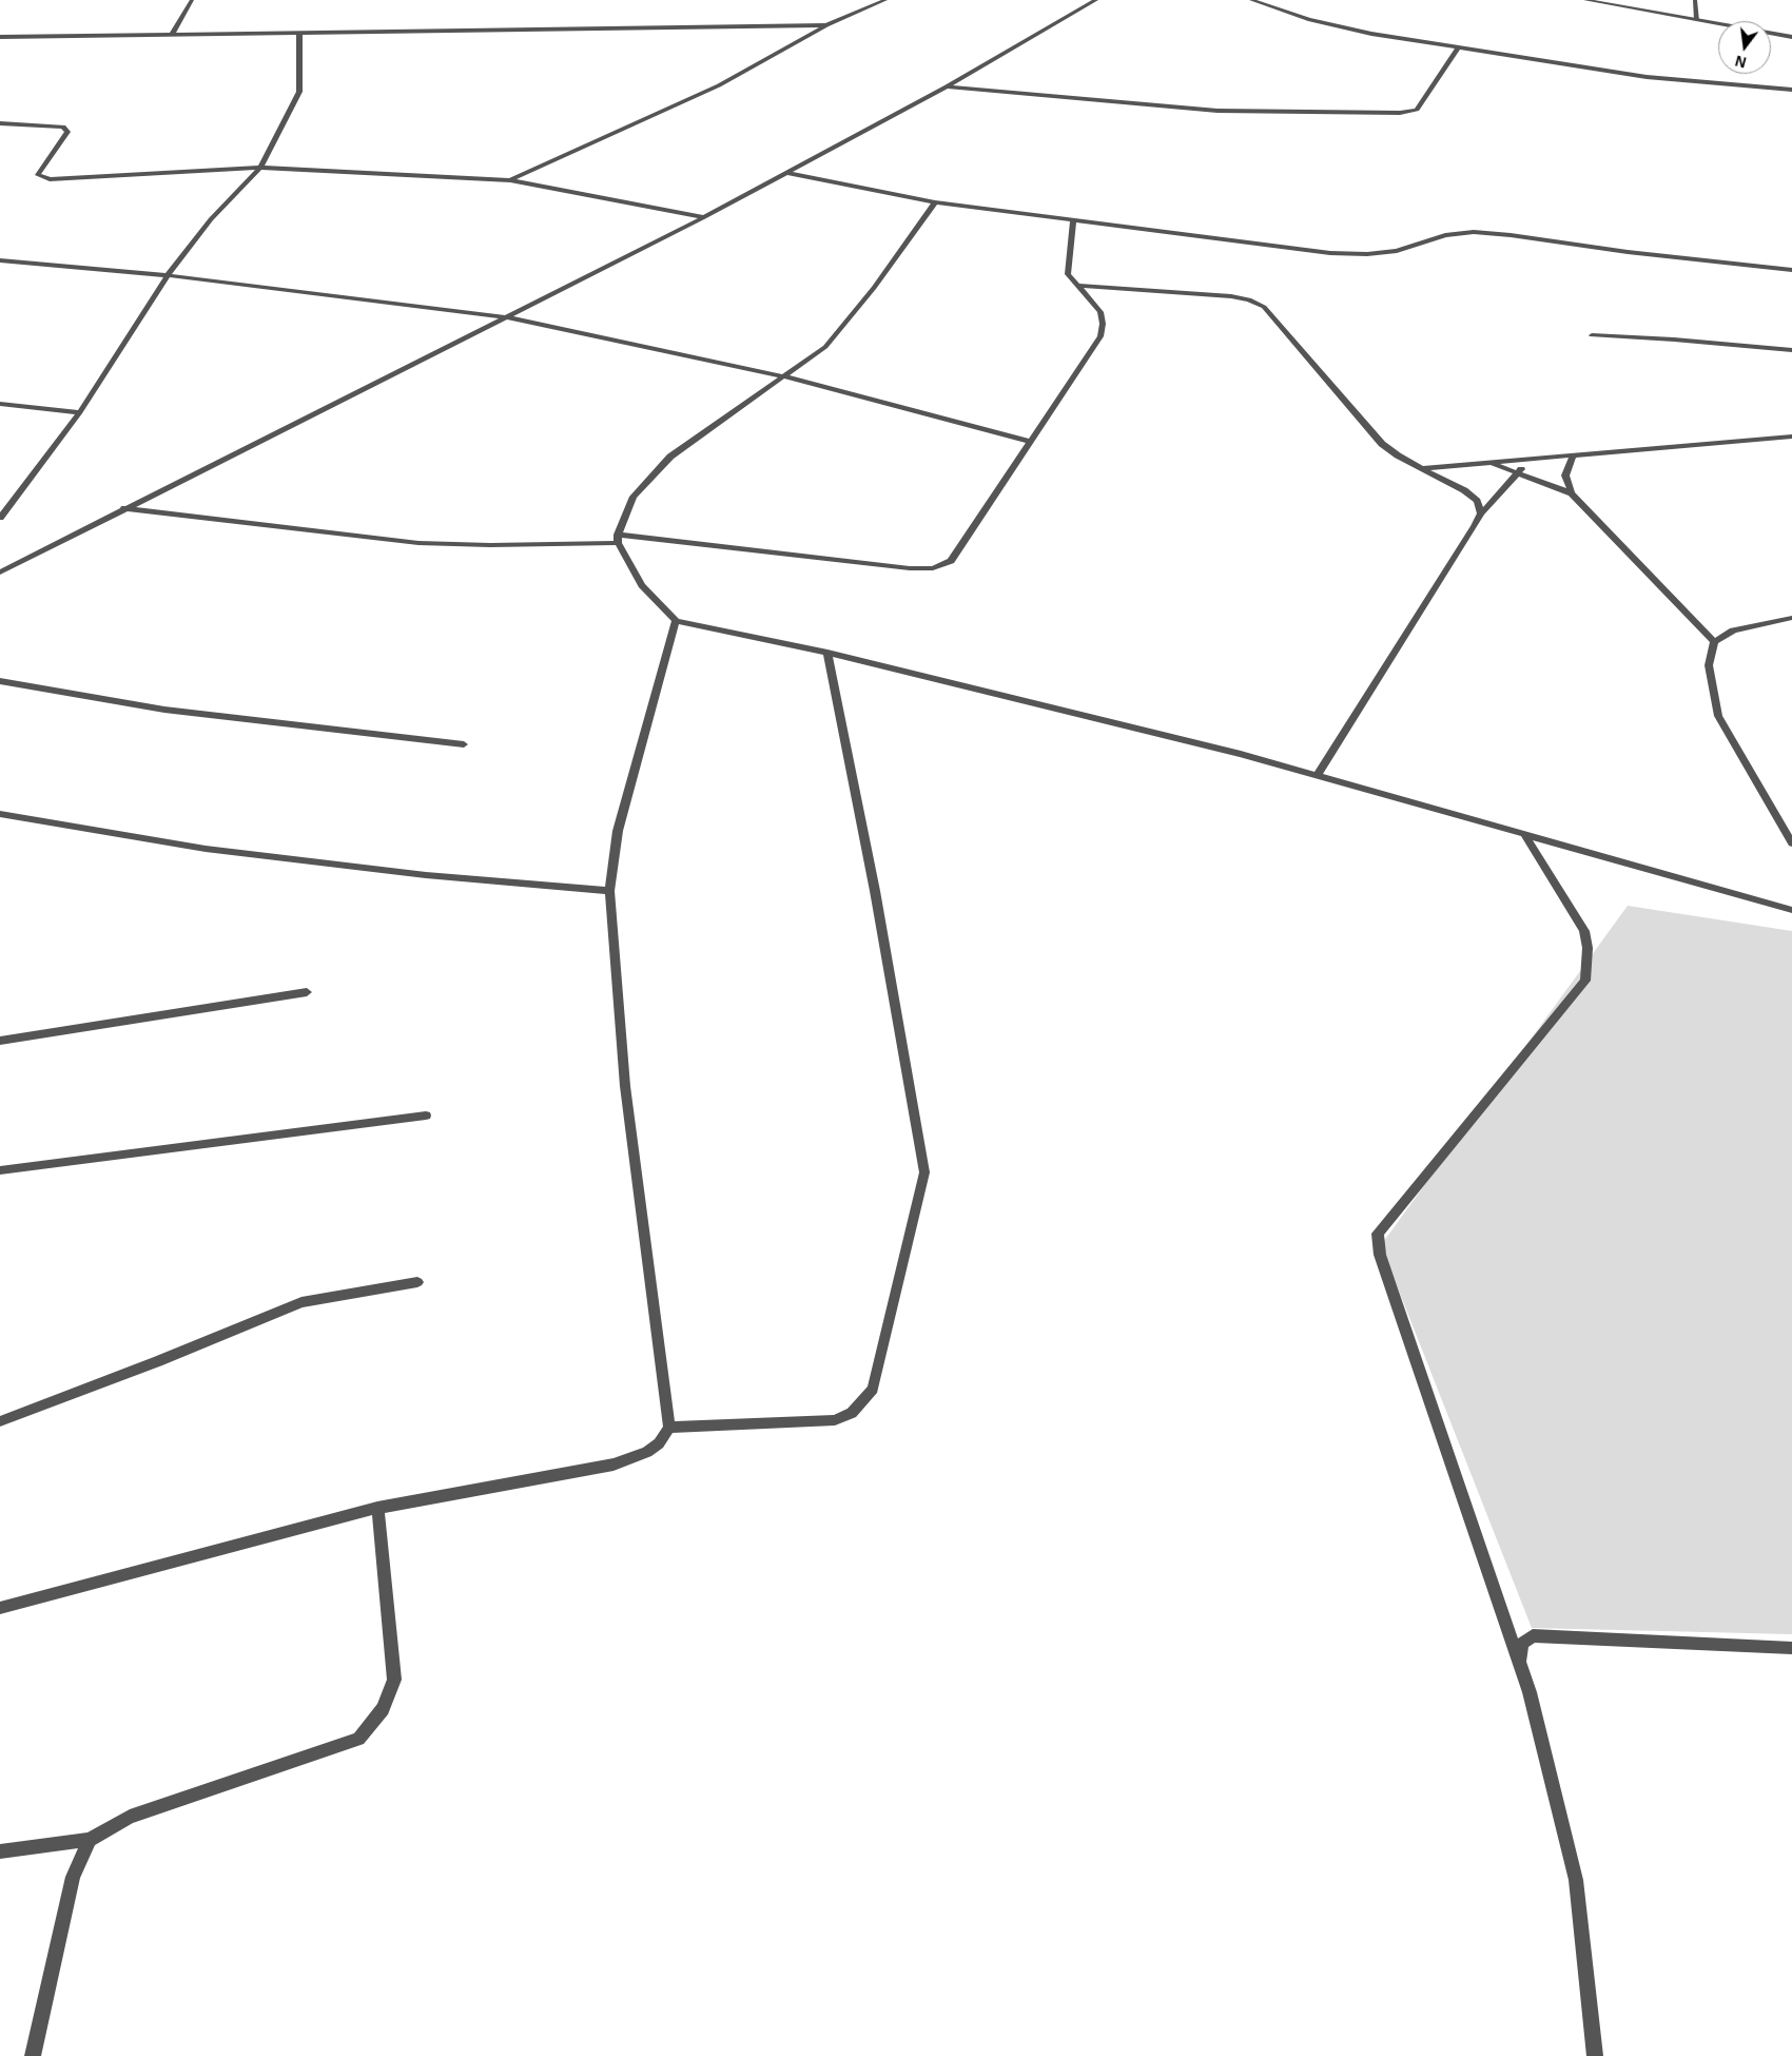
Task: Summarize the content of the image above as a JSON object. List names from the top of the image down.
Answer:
{
  "north": "bottom"
}
